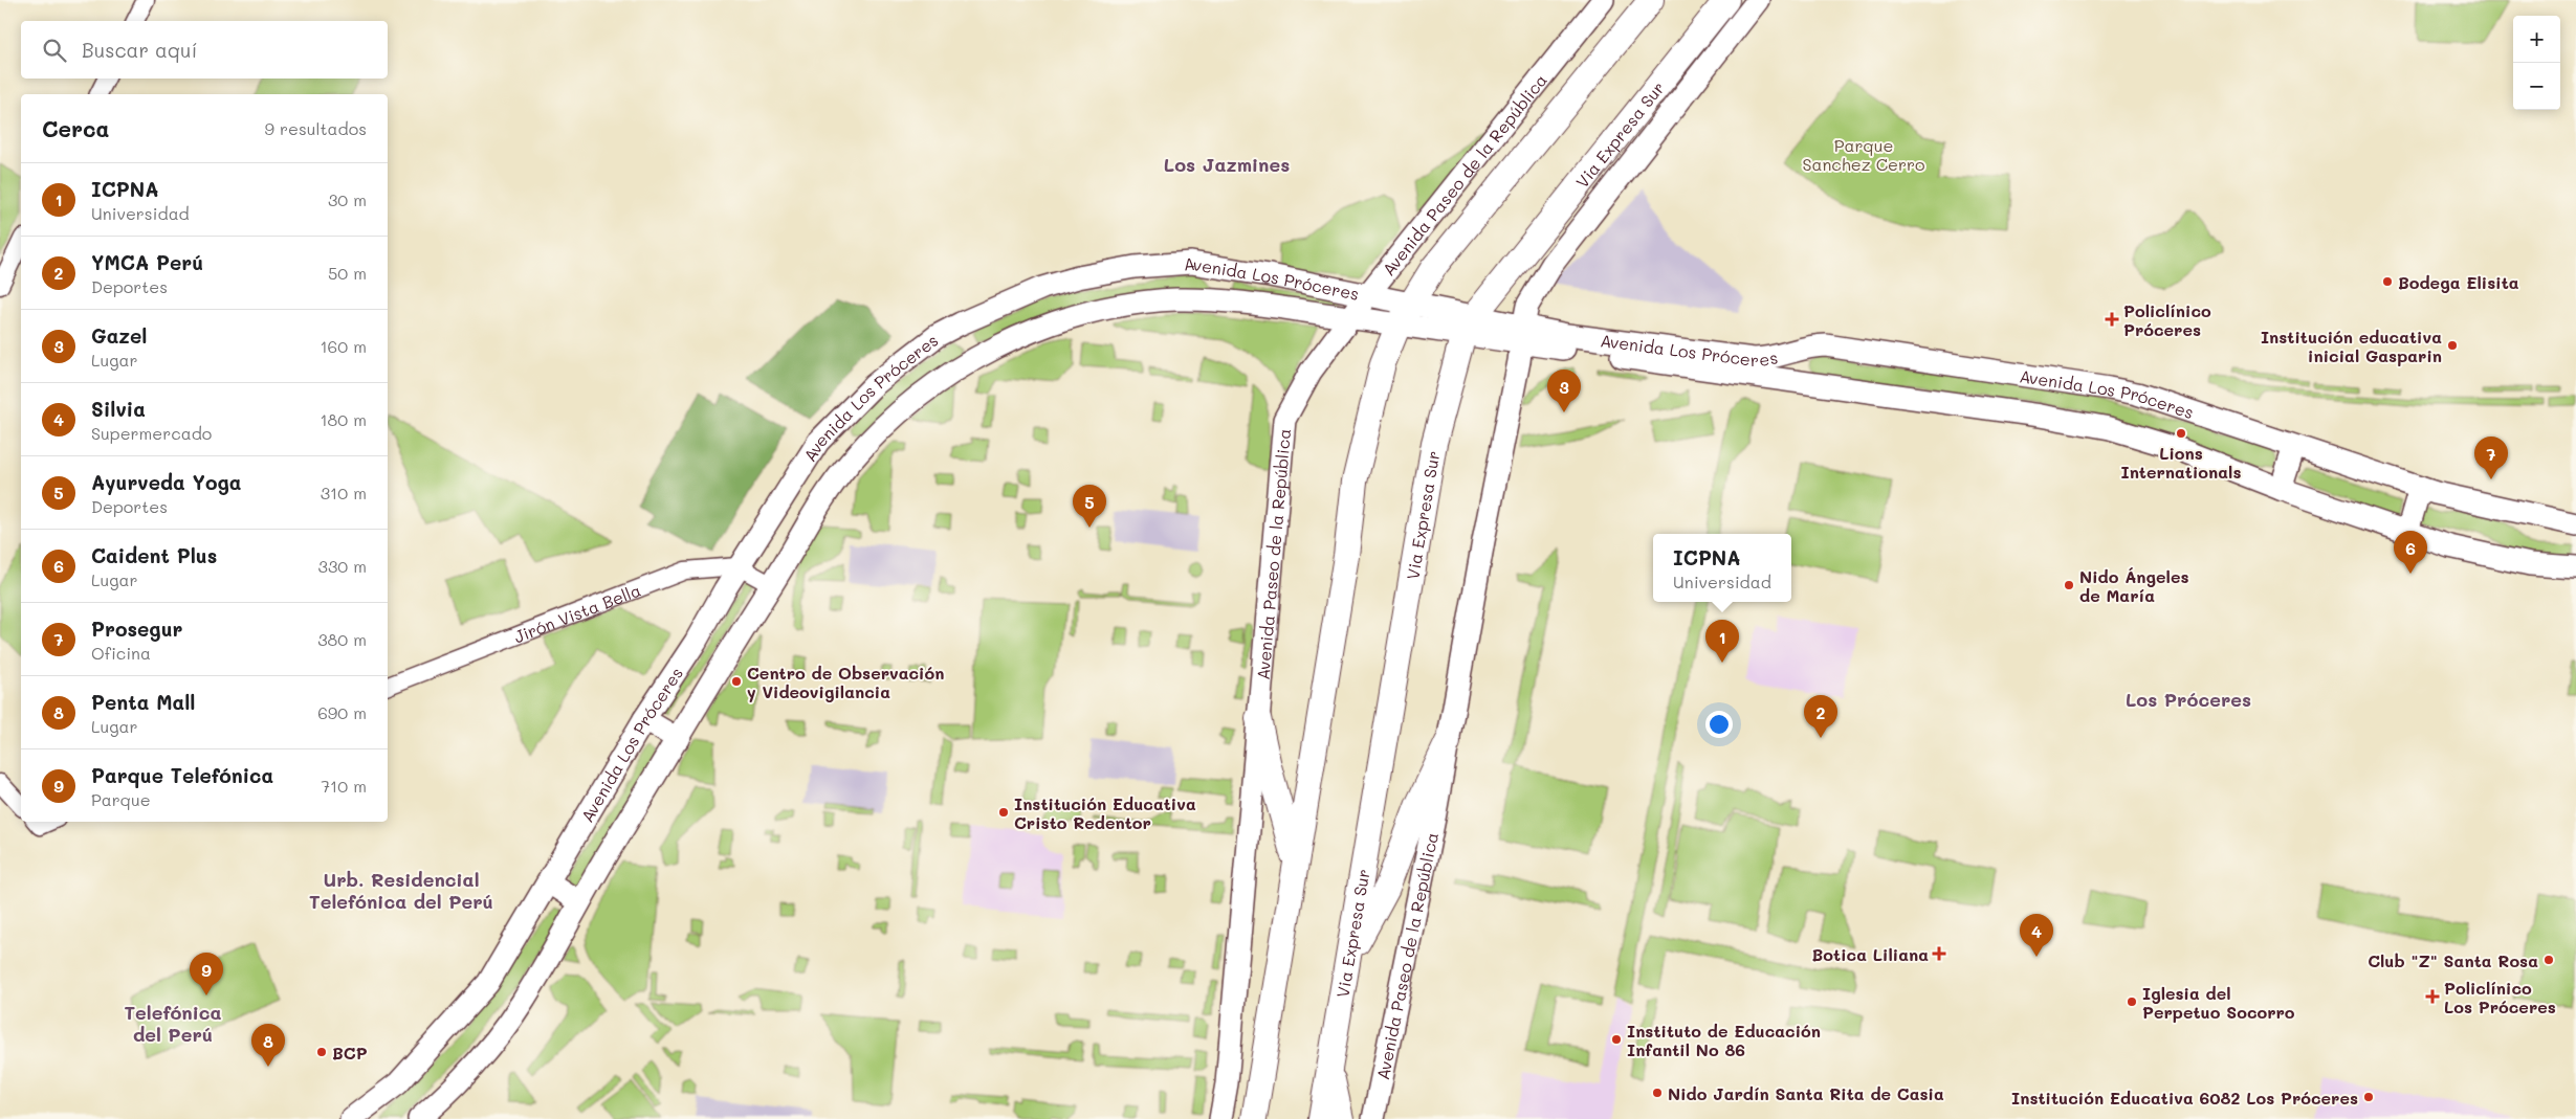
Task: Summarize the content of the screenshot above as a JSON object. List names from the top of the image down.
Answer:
{
  "streets": {
    "highway": ["Via Expresa Sur"],
    "main road": ["Avenida Paseo de la República", "Avenida Los Próceres"],
    "street": ["Jirón Vista Bella"]
  },
  "crossings": [
    ["Via Expresa Sur", "Avenida Los Próceres"],
    ["Avenida Paseo de la República", "Avenida Los Próceres"],
    ["Avenida Los Próceres", "Jirón Vista Bella"]
  ],
  "districts": [
    "Los Jazmines",
    "Los Próceres",
    "Urb. Residencial Telefónica del Perú",
    "Telefónica del Perú"
  ],
  "parks": ["Parque Sanchez Cerro"],
  "places": {
    "other": [
      "Bodega Elisita",
      "Institución educativa inicial Gasparin",
      "Lions Internationals",
      "Nido Ángeles de María",
      "Centro de Observación y Videovigilancia",
      "Institución Educativa Cristo Redentor",
      "Club \"Z\" Santa Rosa",
      "Iglesia del Perpetuo Socorro",
      "Instituto de Educación Infantil No 86",
      "BCP",
      "Nido Jardín Santa Rita de Casia",
      "Institución Educativa 6082 Los Próceres"
    ],
    "health": ["Policlínico Próceres", "Botica Liliana", "Policlínico Los Próceres"]
  },
  "page": {
    "map_buttons": ["+", "−"],
    "search": "Buscar aquí",
    "heading": ["Cerca", "9 resultados"],
    "list": [
      {
        "mark": "1",
        "name": "ICPNA",
        "note": "Universidad",
        "value": "30 m"
      },
      {
        "mark": "2",
        "name": "YMCA Perú",
        "note": "Deportes",
        "value": "50 m"
      },
      {
        "mark": "3",
        "name": "Gazel",
        "note": "Lugar",
        "value": "160 m"
      },
      {
        "mark": "4",
        "name": "Silvia",
        "note": "Supermercado",
        "value": "180 m"
      },
      {
        "mark": "5",
        "name": "Ayurveda Yoga",
        "note": "Deportes",
        "value": "310 m"
      },
      {
        "mark": "6",
        "name": "Caident Plus",
        "note": "Lugar",
        "value": "330 m"
      },
      {
        "mark": "7",
        "name": "Prosegur",
        "note": "Oficina",
        "value": "380 m"
      },
      {
        "mark": "8",
        "name": "Penta Mall",
        "note": "Lugar",
        "value": "690 m"
      },
      {
        "mark": "9",
        "name": "Parque Telefónica",
        "note": "Parque",
        "value": "710 m"
      }
    ],
    "pins": [
      "3",
      "7",
      "5",
      "6",
      "1",
      "2",
      "4",
      "9",
      "8"
    ],
    "popup": ["ICPNA", "Universidad"]
  }
}
